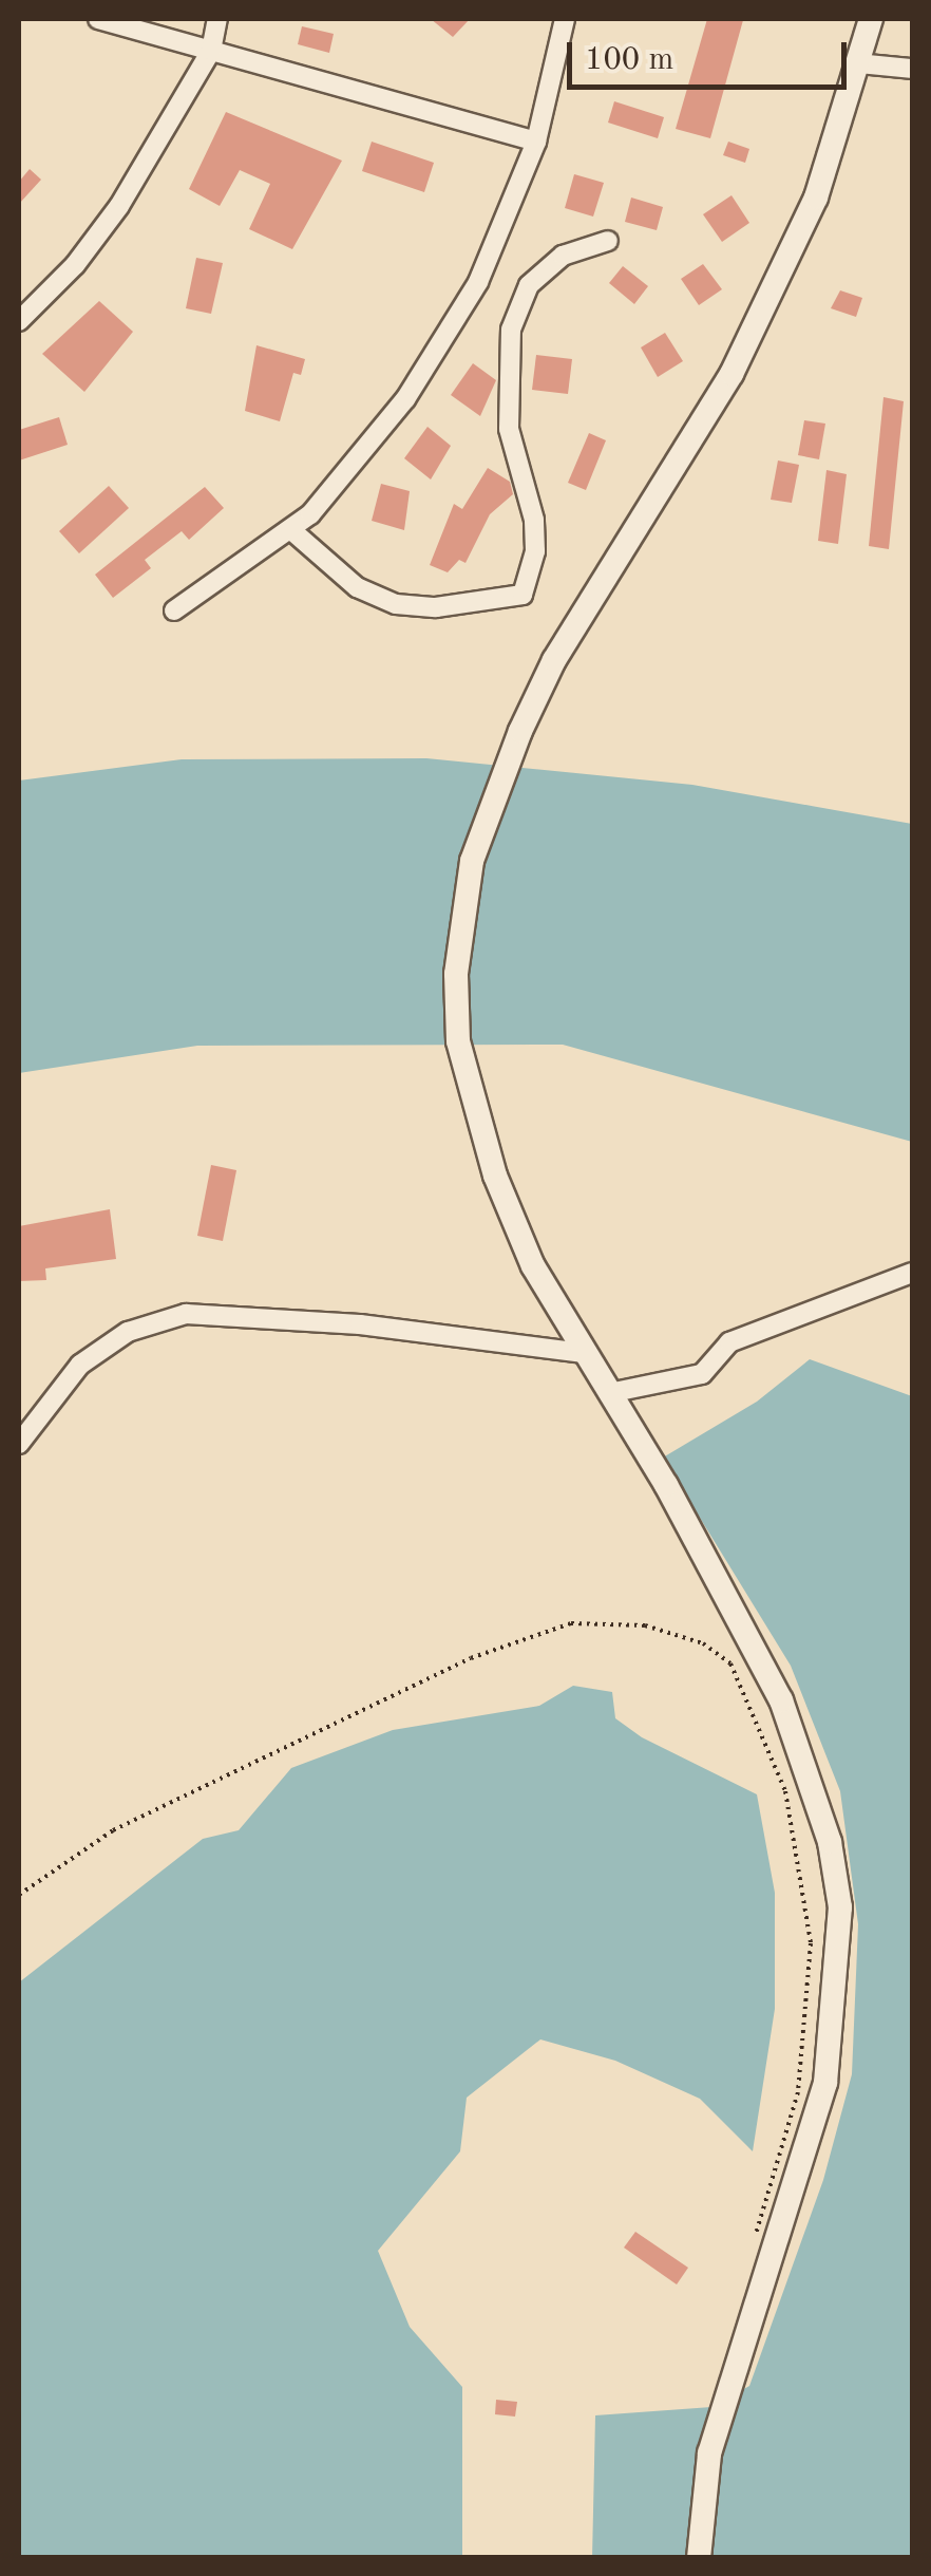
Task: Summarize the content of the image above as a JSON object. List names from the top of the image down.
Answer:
{
  "scale_bar": "100 m"
}
